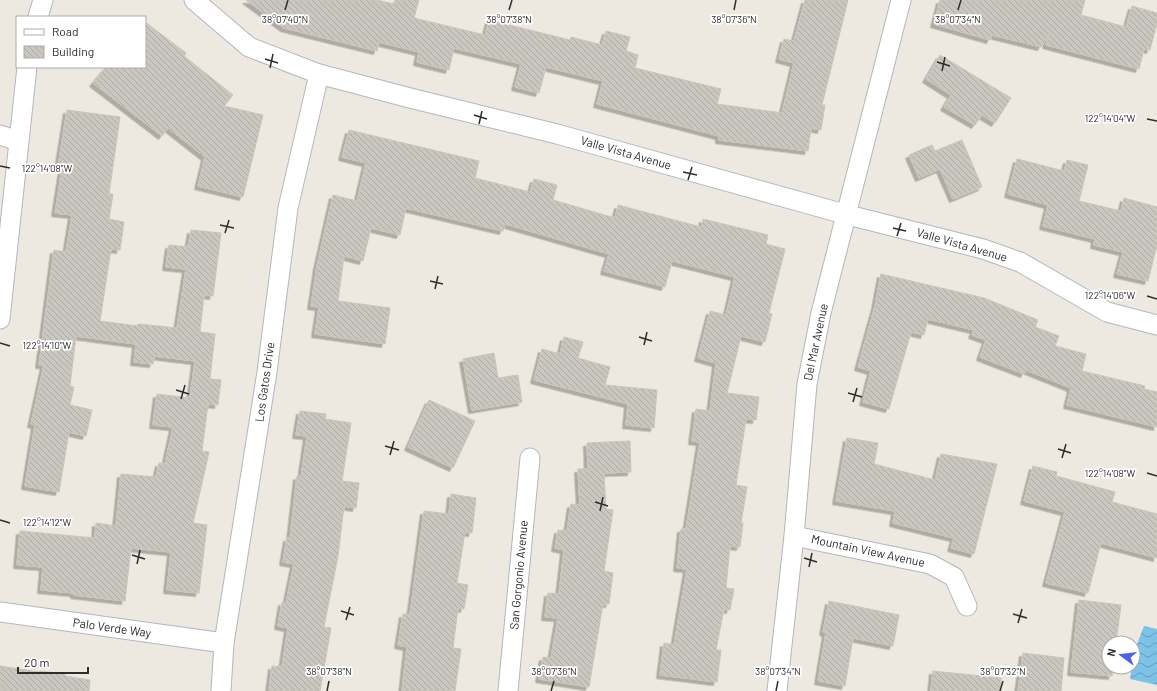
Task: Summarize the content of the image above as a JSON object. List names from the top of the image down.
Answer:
{
  "streets": {
    "street": [
      "Valle Vista Avenue",
      "Del Mar Avenue",
      "Los Gatos Drive",
      "Mountain View Avenue",
      "San Gorgonio Avenue",
      "Palo Verde Way"
    ]
  },
  "crossings": [
    ["Valle Vista Avenue", "Del Mar Avenue"],
    ["Valle Vista Avenue", "Los Gatos Drive"],
    ["Del Mar Avenue", "Mountain View Avenue"],
    ["Los Gatos Drive", "Palo Verde Way"]
  ],
  "legend": ["Road", "Building"],
  "scale_bar": "20 m",
  "north": "left",
  "coordinates": [
    "38°07'40\"N",
    "38°07'38\"N",
    "38°07'36\"N",
    "38°07'34\"N",
    "122°14'04\"W",
    "122°14'08\"W",
    "122°14'06\"W",
    "122°14'10\"W",
    "122°14'12\"W",
    "38°07'32\"N"
  ]
}
